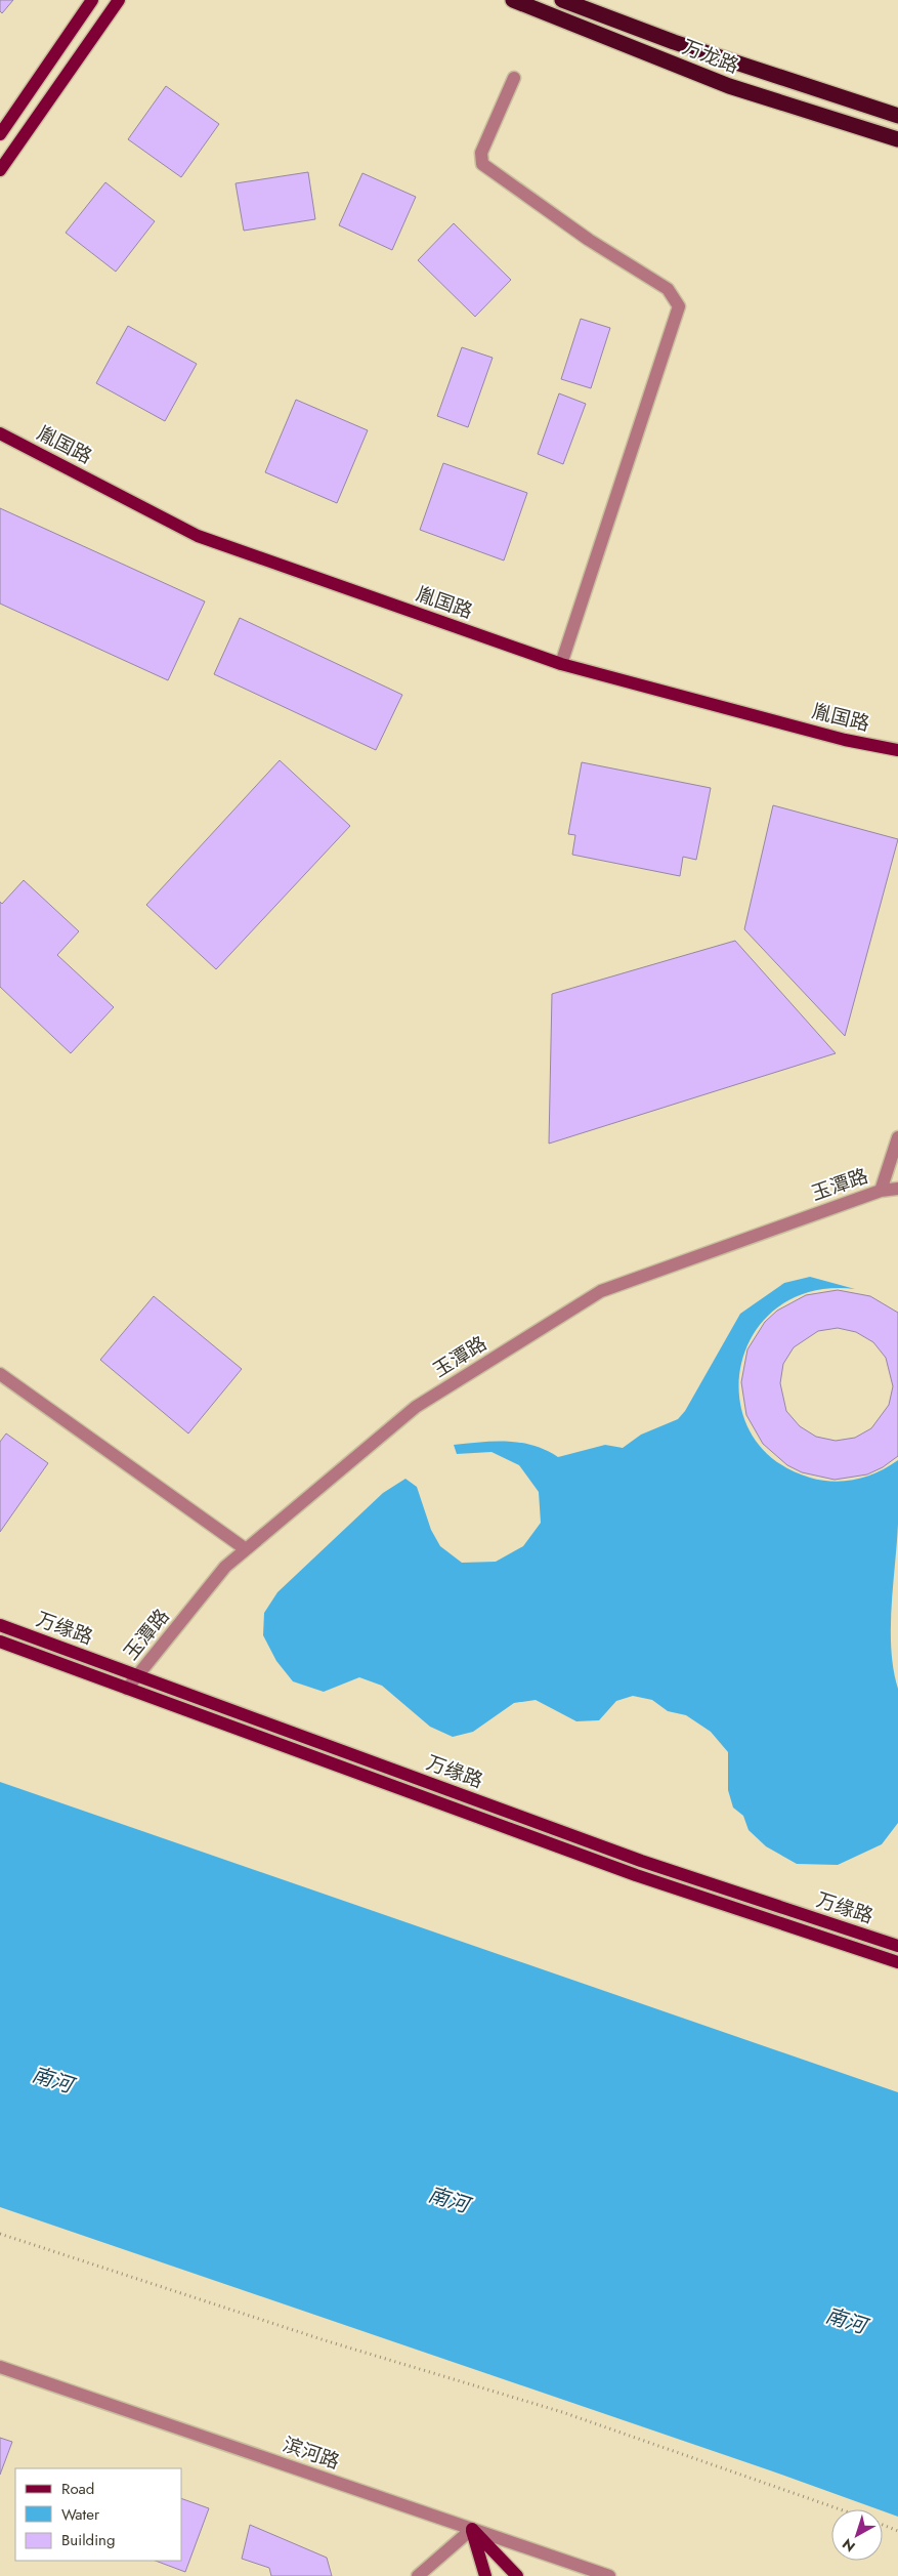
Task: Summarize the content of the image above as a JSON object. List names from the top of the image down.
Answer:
{
  "streets": {
    "highway": ["万龙路"],
    "main road": ["胤国路", "万缘路"],
    "street": ["玉潭路", "滨河路"]
  },
  "crossings": [
    ["玉潭路", "万缘路"]
  ],
  "water": ["南河"],
  "legend": ["Road", "Water", "Building"],
  "north": "bottom left"
}
